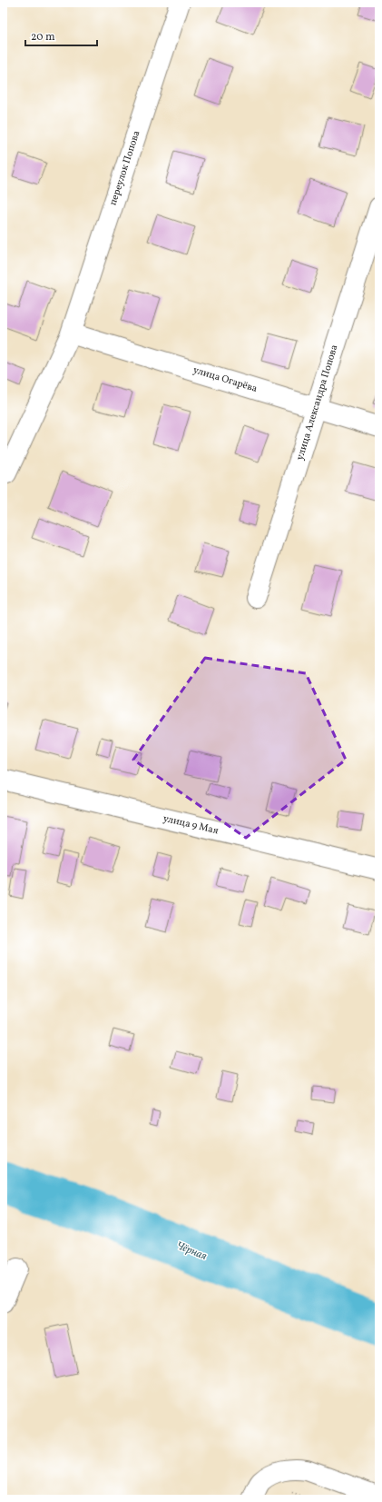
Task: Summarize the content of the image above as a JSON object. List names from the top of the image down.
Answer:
{
  "streets": {
    "street": [
      "переулок Попова",
      "улица Огарёва",
      "улица Александра Попова",
      "улица 9 Мая"
    ]
  },
  "crossings": [
    ["переулок Попова", "улица Огарёва"],
    ["улица Огарёва", "улица Александра Попова"]
  ],
  "water": ["Чёрная"],
  "scale_bar": "20 m"
}
